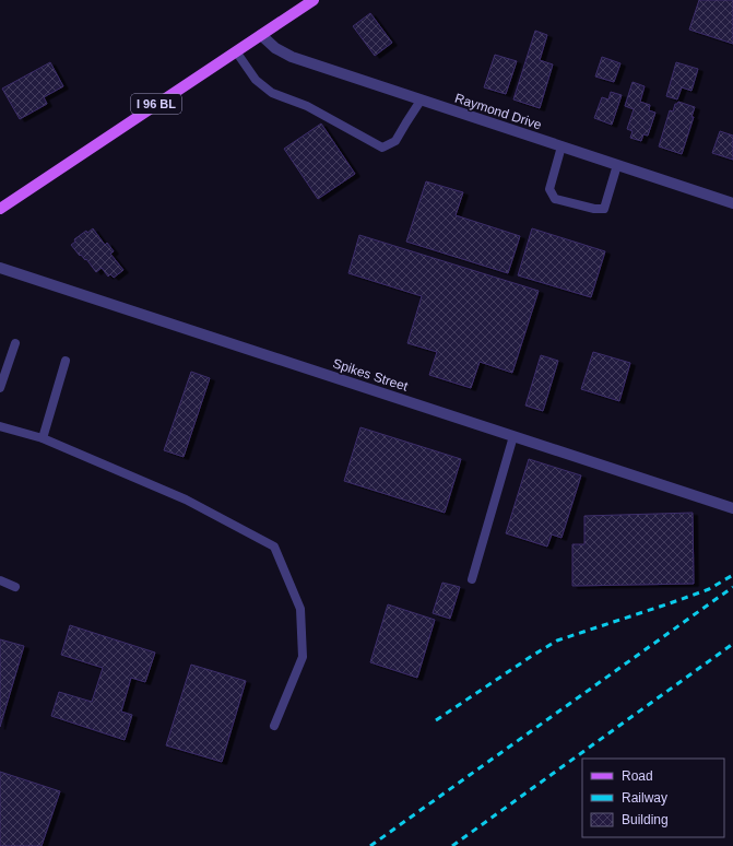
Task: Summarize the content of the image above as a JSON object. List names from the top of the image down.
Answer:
{
  "streets": {
    "main road": ["I 96 BL"],
    "street": ["Raymond Drive", "Spikes Street"]
  },
  "crossings": [
    ["I 96 BL", "Raymond Drive"]
  ],
  "legend": ["Road", "Railway", "Building"]
}
